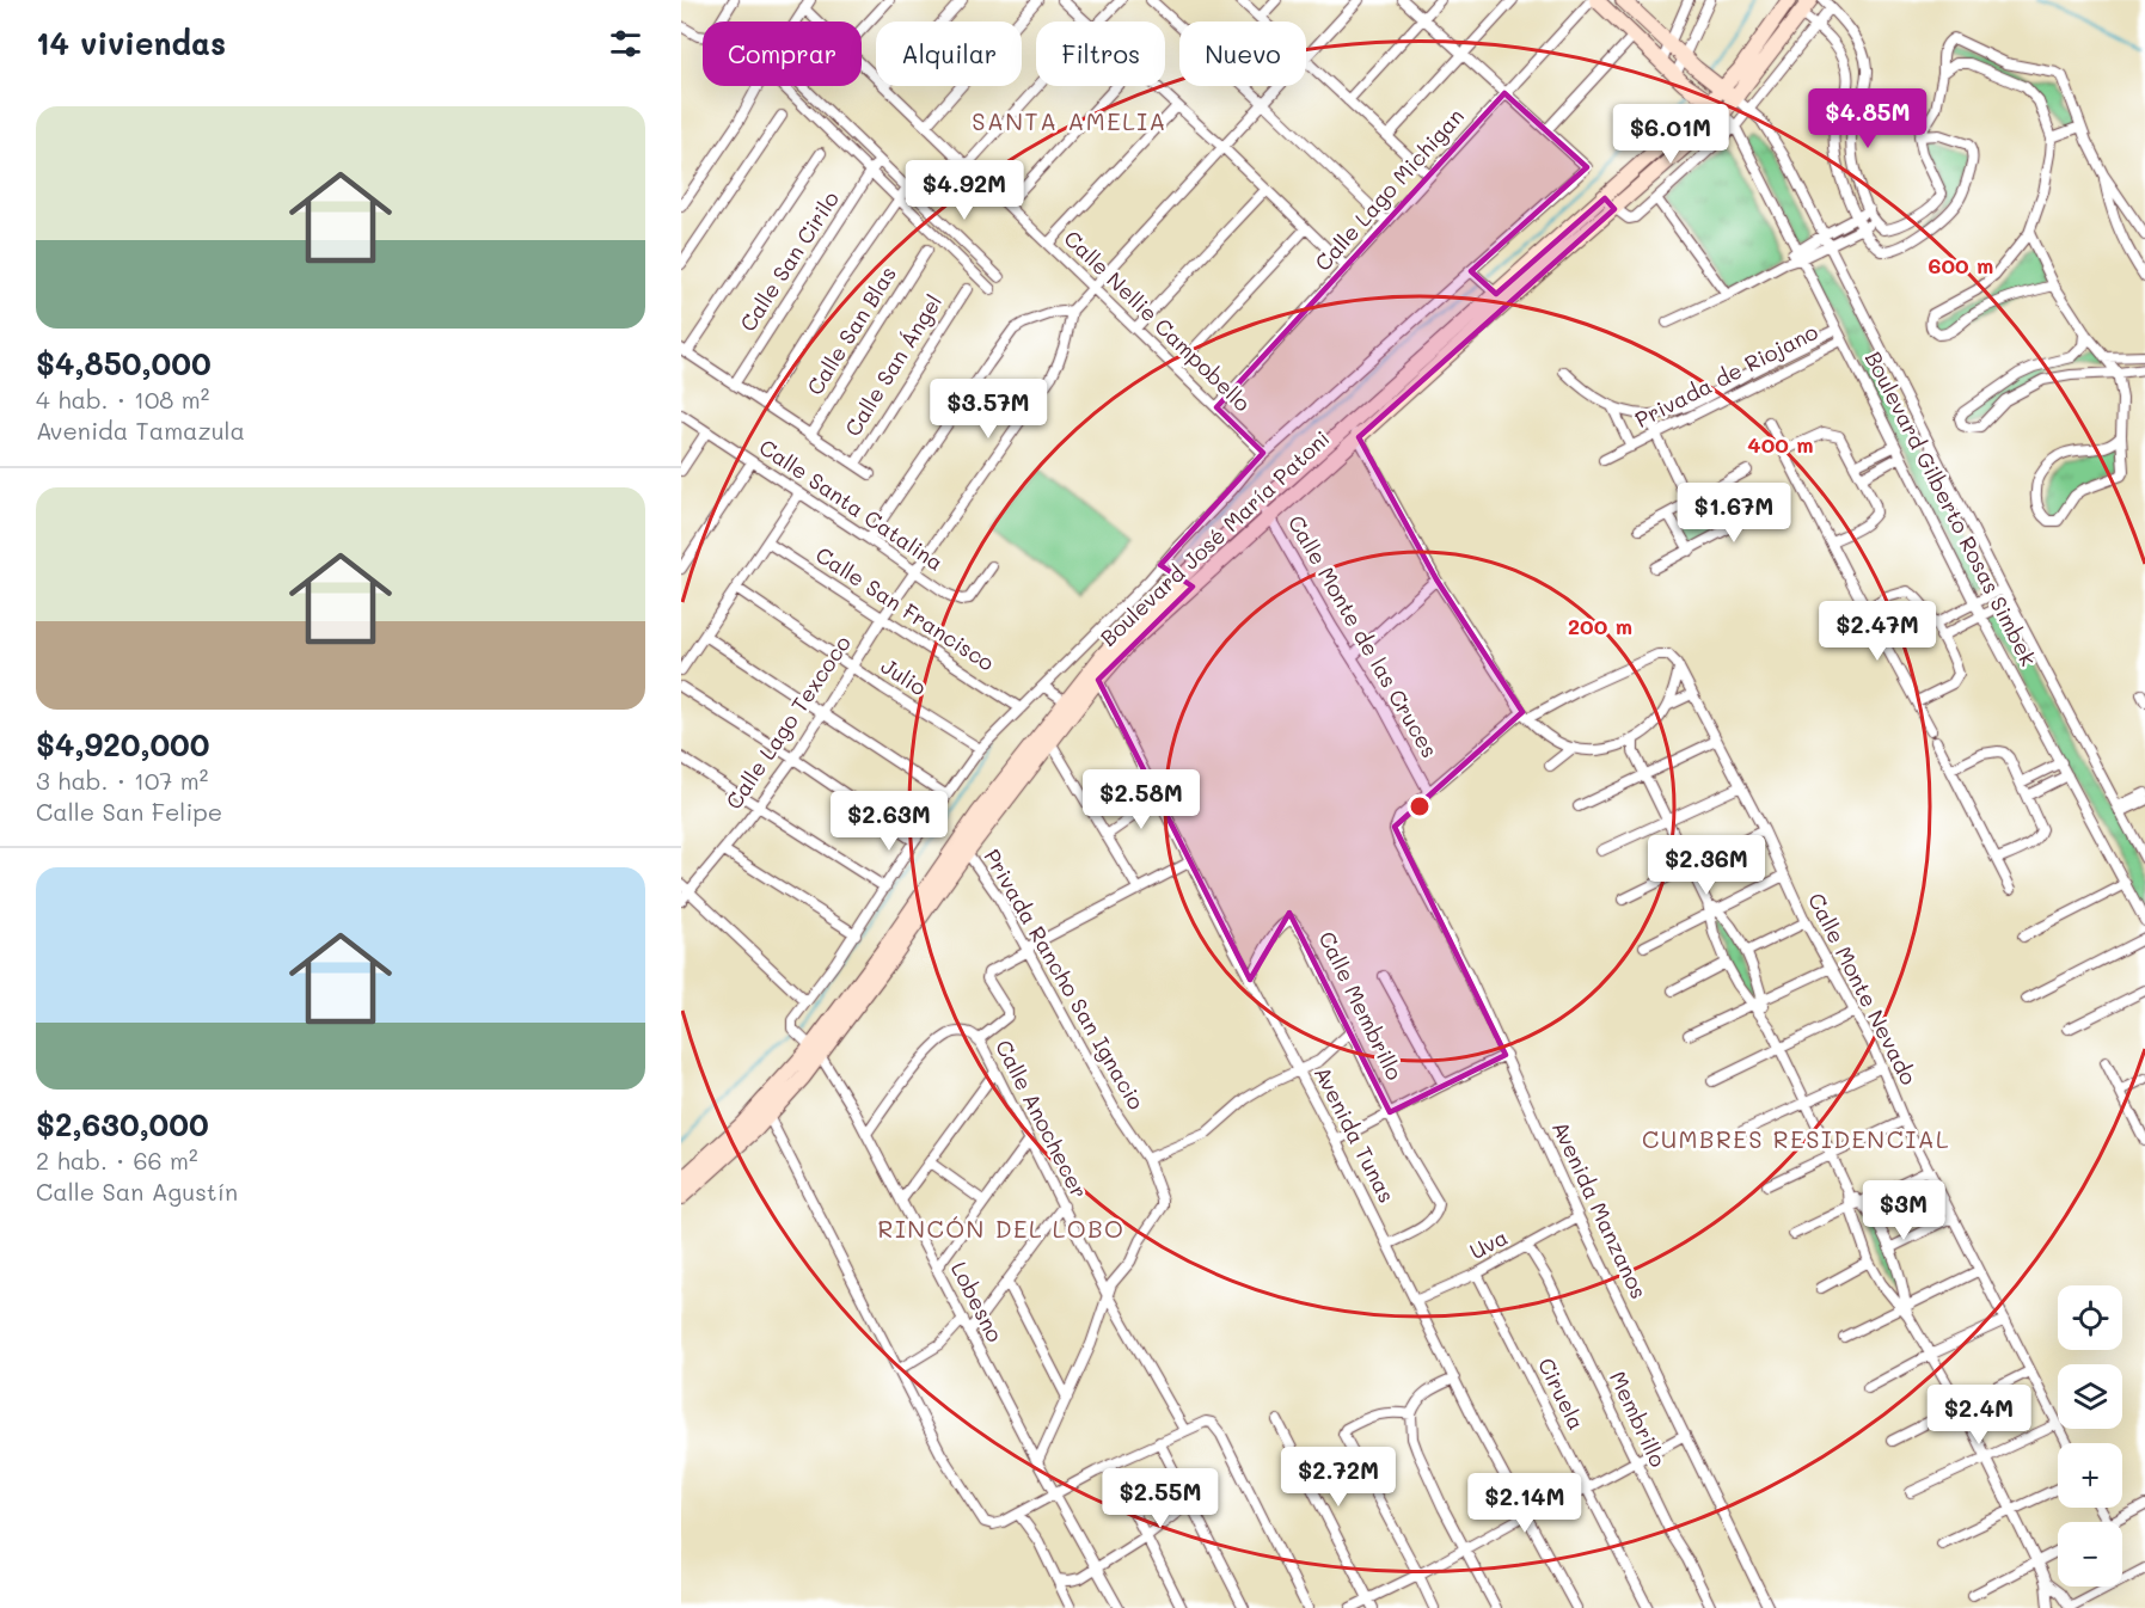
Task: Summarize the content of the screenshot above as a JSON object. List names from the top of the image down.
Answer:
{
  "streets": {
    "main road": ["Boulevard José María Patoni"],
    "street": [
      "Calle Lago Michigan",
      "Calle San Cirilo",
      "Calle Nellie Campobello",
      "Calle San Blas",
      "Calle San Ángel",
      "Privada de Riojano",
      "Calle Santa Catalina",
      "Boulevard Gilberto Rosas Simbek",
      "Calle San Francisco",
      "Calle Monte de las Cruces",
      "Julio",
      "Calle Lago Texcoco",
      "Privada Rancho San Ignacio",
      "Calle Monte Nevado",
      "Calle Membrillo",
      "Calle Anochecer",
      "Avenida Tunas",
      "Avenida Manzanos",
      "Uva",
      "Lobesno",
      "Ciruela",
      "Membrillo"
    ]
  },
  "crossings": [
    ["Calle Lago Michigan", "Calle Nellie Campobello"],
    ["Privada de Riojano", "Boulevard Gilberto Rosas Simbek"],
    ["Calle Santa Catalina", "Calle Lago Texcoco"],
    ["Boulevard Gilberto Rosas Simbek", "Boulevard José María Patoni"],
    ["Boulevard José María Patoni", "Calle Monte de las Cruces"],
    ["Boulevard José María Patoni", "Privada Rancho San Ignacio"],
    ["Boulevard José María Patoni", "Avenida Tunas"],
    ["Boulevard José María Patoni", "Lobesno"],
    ["Calle San Francisco", "Calle Lago Texcoco"],
    ["Calle Monte de las Cruces", "Avenida Manzanos"],
    ["Julio", "Calle Lago Texcoco"],
    ["Privada Rancho San Ignacio", "Calle Anochecer"],
    ["Privada Rancho San Ignacio", "Lobesno"],
    ["Calle Membrillo", "Avenida Tunas"],
    ["Calle Anochecer", "Lobesno"],
    ["Avenida Tunas", "Uva"],
    ["Avenida Manzanos", "Uva"],
    ["Uva", "Ciruela"],
    ["Uva", "Membrillo"]
  ],
  "districts": ["SANTA AMELIA", "CUMBRES RESIDENCIAL", "RINCÓN DEL LOBO"],
  "page": {
    "heading": "14 viviendas",
    "chip": [
      "Comprar",
      "Alquilar",
      "Filtros",
      "Nuevo"
    ],
    "list": [
      {
        "name": "$4,850,000",
        "note": "4 hab. · 108 m² · Avenida Tamazula"
      },
      {
        "name": "$4,920,000",
        "note": "3 hab. · 107 m² · Calle San Felipe"
      },
      {
        "name": "$2,630,000",
        "note": "2 hab. · 66 m² · Calle San Agustín"
      }
    ],
    "price": [
      "$4.85M",
      "$6.01M",
      "$4.92M",
      "$3.57M",
      "$1.67M",
      "$2.47M",
      "$2.58M",
      "$2.63M",
      "$2.36M",
      "$3M",
      "$2.4M",
      "$2.72M",
      "$2.55M",
      "$2.14M"
    ],
    "map_buttons": ["+", "−"]
  },
  "rings": ["600 m", "400 m", "200 m"]
}
